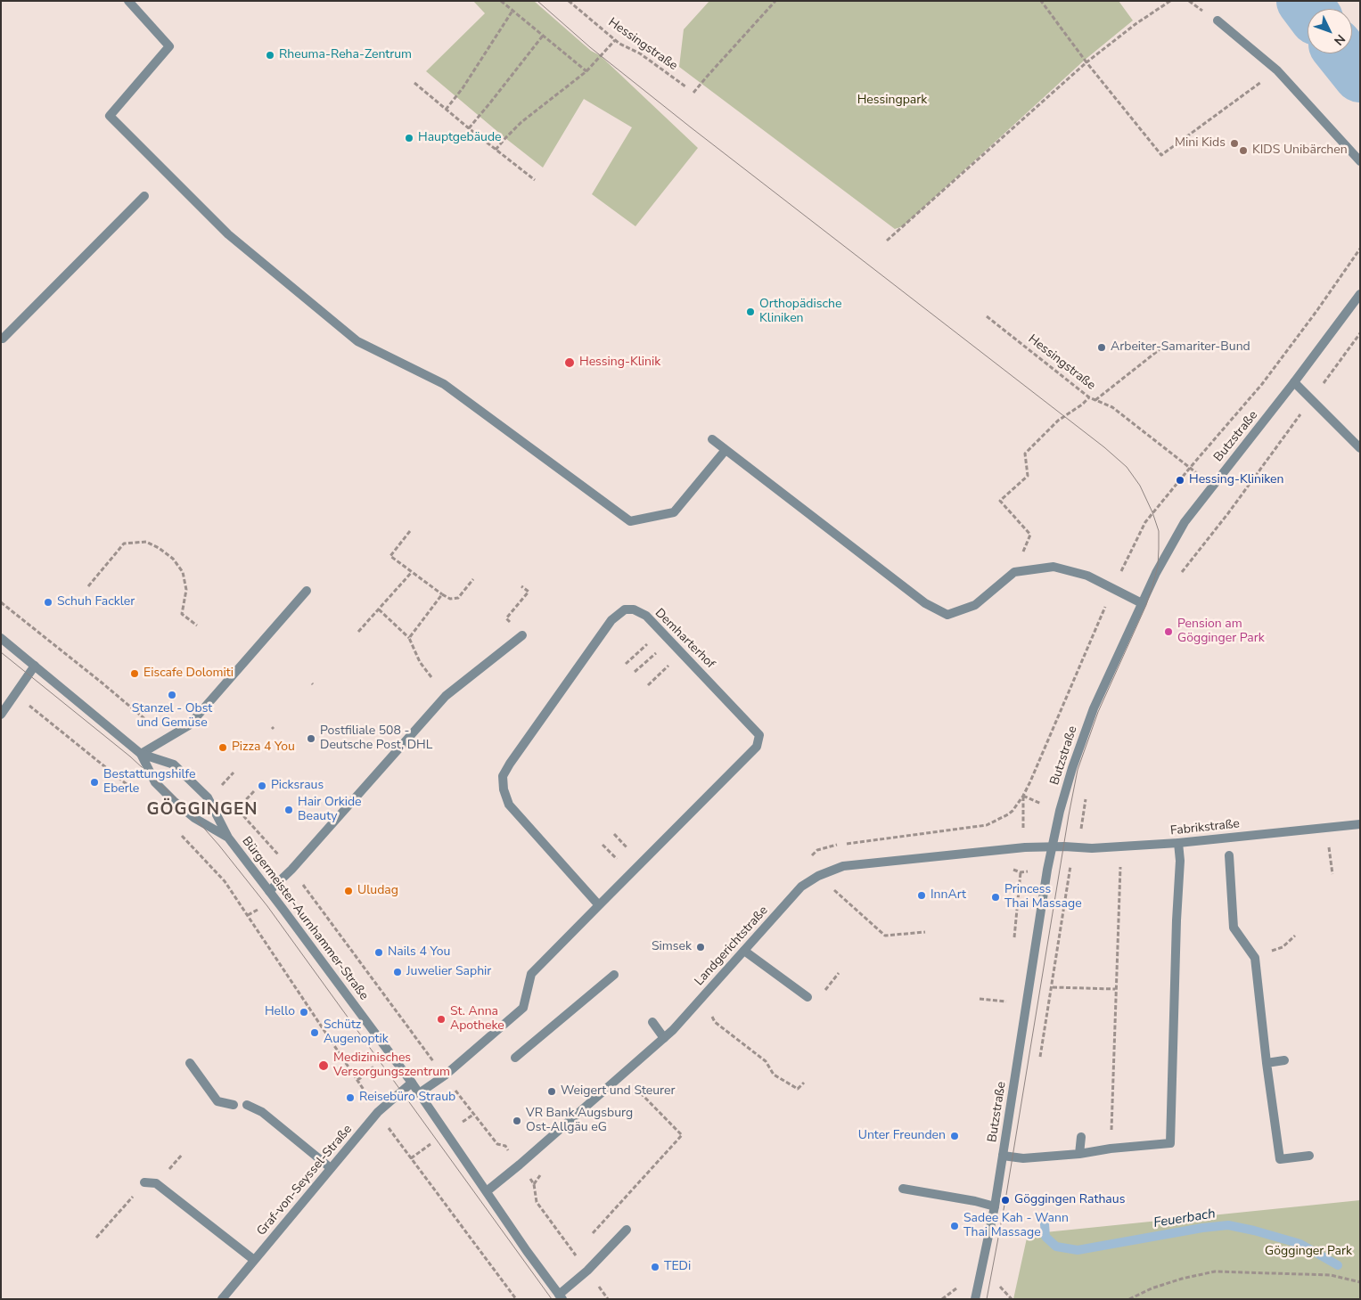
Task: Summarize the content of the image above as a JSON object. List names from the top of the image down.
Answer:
{
  "streets": {
    "street": [
      "Butzstraße",
      "Demharterhof",
      "Fabrikstraße",
      "Bürgermeister-Aurnhammer-Straße",
      "Landgerichtstraße",
      "Graf-von-Seyssel-Straße"
    ],
    "path": ["Hessingstraße"]
  },
  "crossings": [
    ["Hessingstraße", "Butzstraße"],
    ["Butzstraße", "Fabrikstraße"],
    ["Butzstraße", "Landgerichtstraße"],
    ["Demharterhof", "Bürgermeister-Aurnhammer-Straße"],
    ["Fabrikstraße", "Landgerichtstraße"],
    ["Bürgermeister-Aurnhammer-Straße", "Landgerichtstraße"],
    ["Bürgermeister-Aurnhammer-Straße", "Graf-von-Seyssel-Straße"]
  ],
  "districts": ["GÖGGINGEN"],
  "water": ["Feuerbach"],
  "parks": ["Hessingpark", "Gögginger Park"],
  "places": [
    "Rheuma-Reha-Zentrum",
    "Hauptgebäude",
    "Mini Kids",
    "KIDS Unibärchen",
    "Orthopädische Kliniken",
    "Arbeiter-Samariter-Bund",
    "Hessing-Klinik",
    "Hessing-Kliniken",
    "Schuh Fackler",
    "Pension am Gögginger Park",
    "Eiscafe Dolomiti",
    "Stanzel - Obst und Gemüse",
    "Postfiliale 508 - Deutsche Post, DHL",
    "Pizza 4 You",
    "Bestattungshilfe Eberle",
    "Picksraus",
    "Hair Orkide Beauty",
    "Uludag",
    "InnArt",
    "Princess Thai Massage",
    "Simsek",
    "Nails 4 You",
    "Juwelier Saphir",
    "Hello",
    "St. Anna Apotheke",
    "Schütz Augenoptik",
    "Medizinisches Versorgungszentrum",
    "Weigert und Steurer",
    "Reisebüro Straub",
    "VR Bank Augsburg Ost-Allgäu eG",
    "Unter Freunden",
    "Göggingen Rathaus",
    "Sadee Kah - Wann Thai Massage",
    "TEDi"
  ],
  "north": "bottom right"
}
